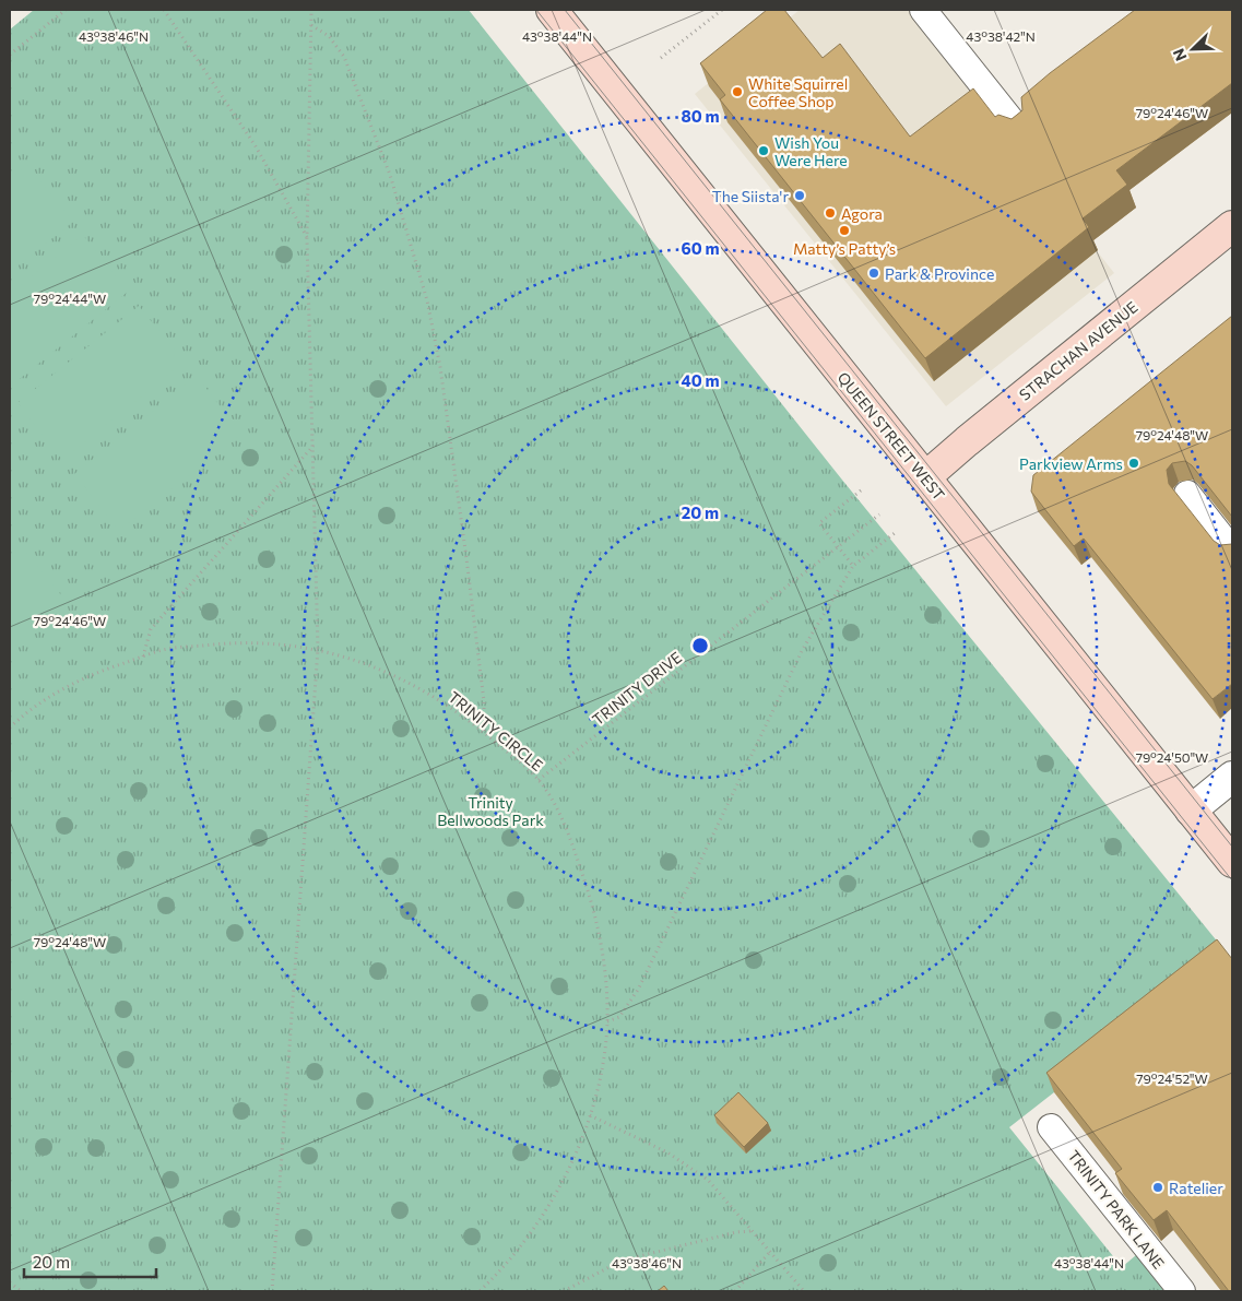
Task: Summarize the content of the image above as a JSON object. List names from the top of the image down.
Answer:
{
  "streets": {
    "main road": ["STRACHAN AVENUE", "QUEEN STREET WEST"],
    "lane": ["TRINITY PARK LANE"],
    "path": ["TRINITY DRIVE", "TRINITY CIRCLE"]
  },
  "crossings": [
    ["STRACHAN AVENUE", "QUEEN STREET WEST"],
    ["TRINITY DRIVE", "TRINITY CIRCLE"]
  ],
  "parks": ["Trinity Bellwoods Park"],
  "places": [
    "White Squirrel Coffee Shop",
    "Wish You Were Here",
    "The Siista'r",
    "Agora",
    "Matty’s Patty’s",
    "Park & Province",
    "Parkview Arms",
    "Ratelier"
  ],
  "scale_bar": "20 m",
  "north": "bottom left",
  "coordinates": [
    "43°38'46\"N",
    "43°38'44\"N",
    "43°38'42\"N",
    "79°24'46\"W",
    "79°24'44\"W",
    "79°24'48\"W",
    "79°24'50\"W",
    "79°24'52\"W"
  ],
  "rings": [
    "80 m",
    "60 m",
    "40 m",
    "20 m"
  ]
}
